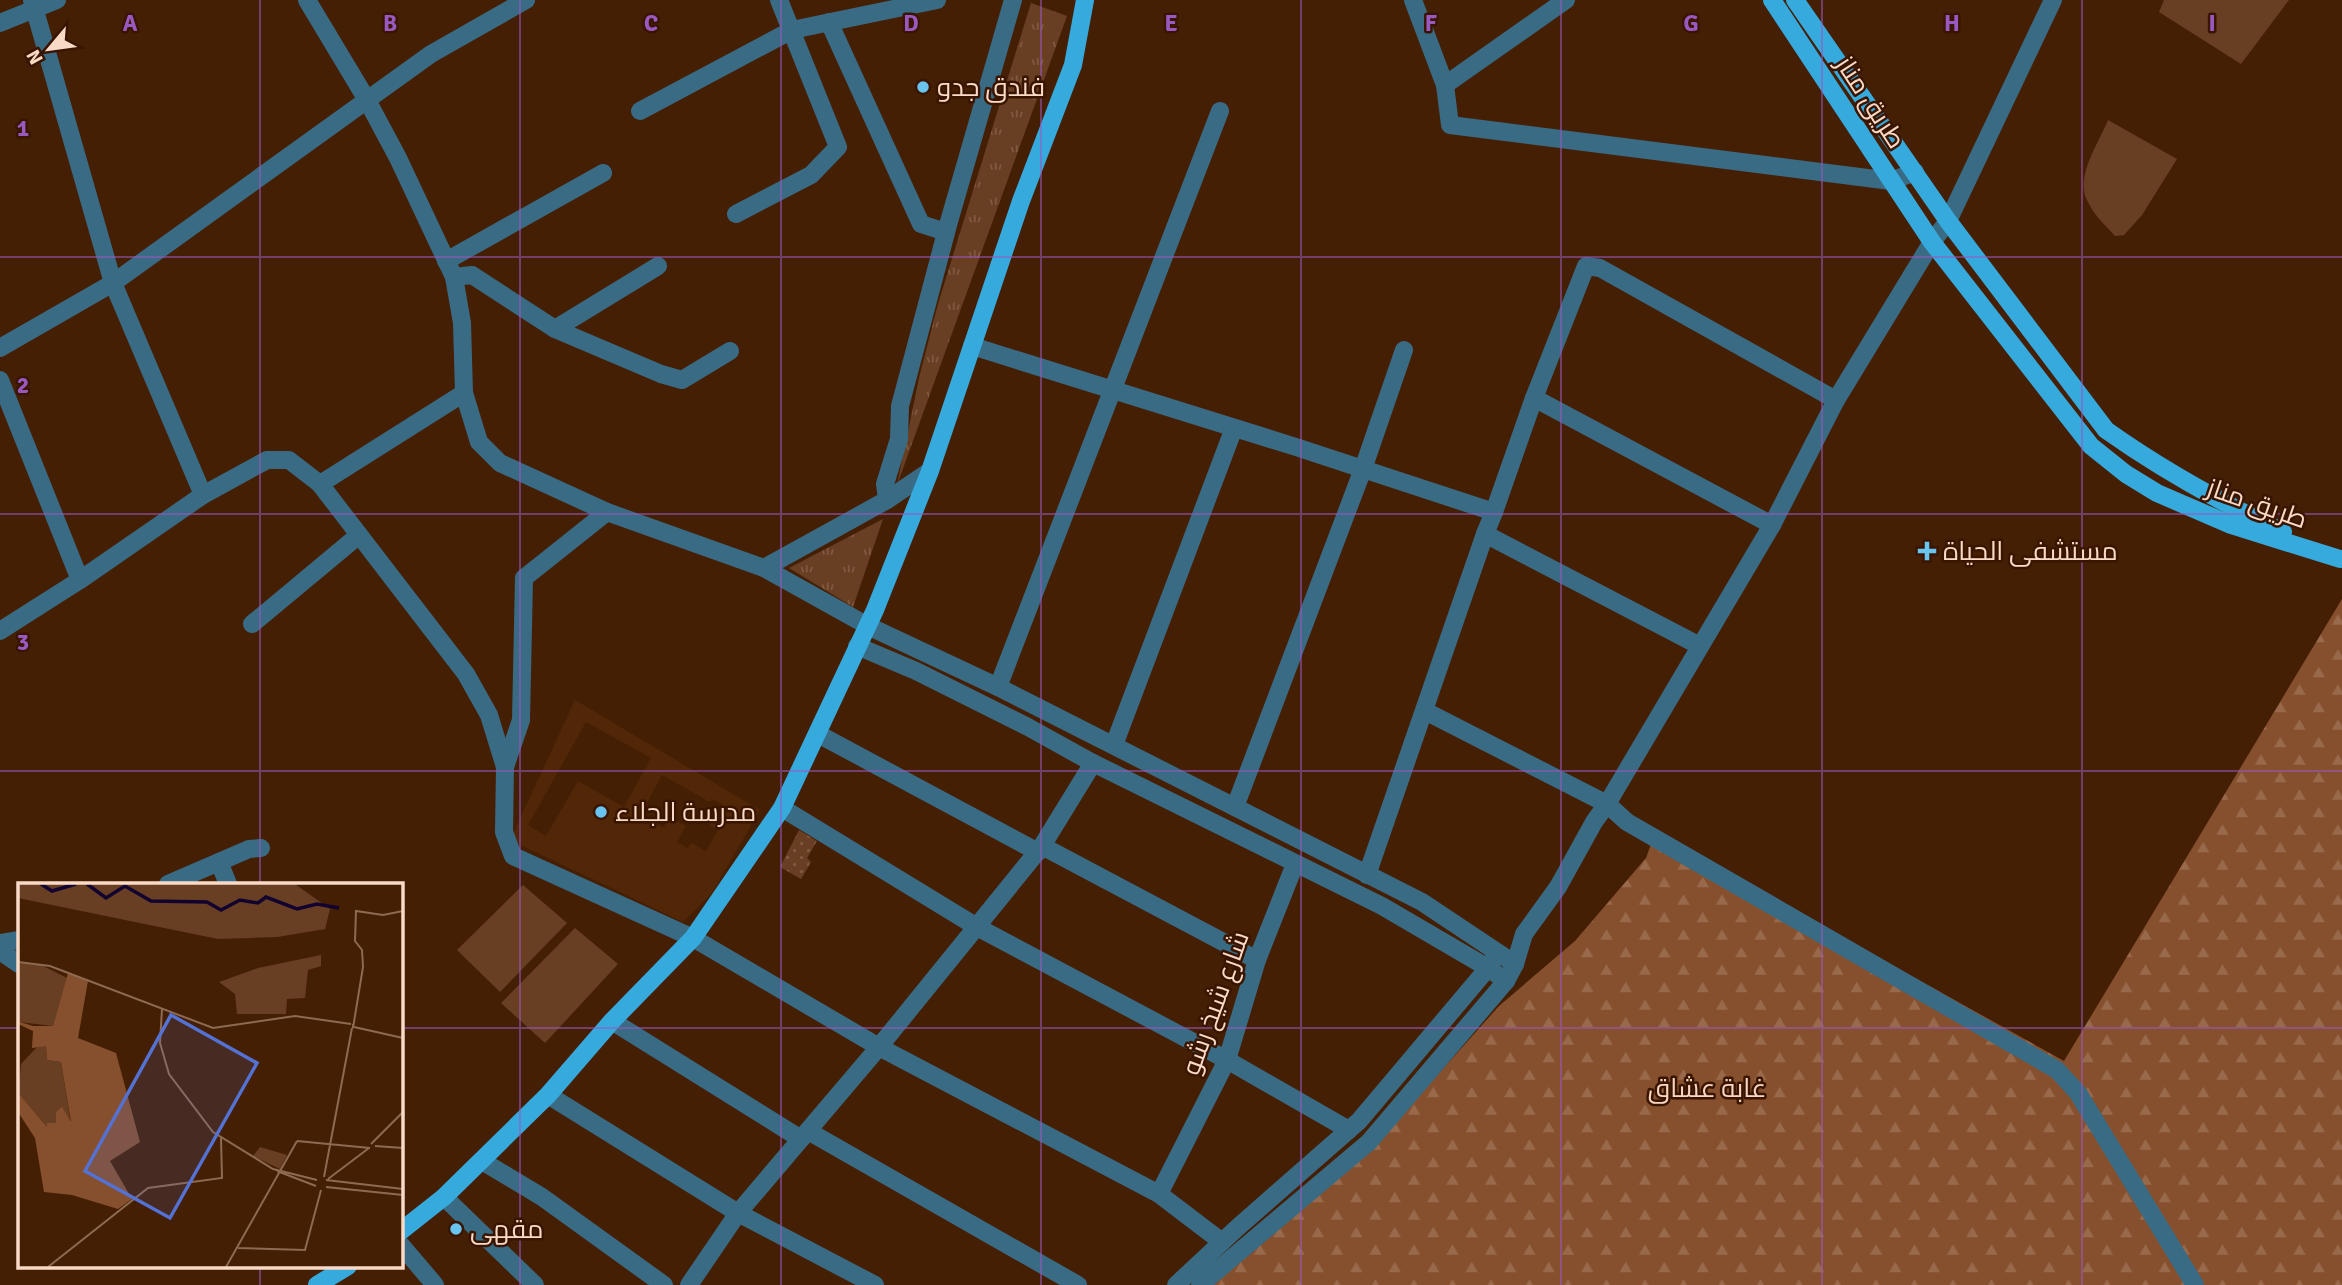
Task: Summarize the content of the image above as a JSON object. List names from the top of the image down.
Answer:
{
  "streets": {
    "main road": ["طريق مناز"],
    "street": ["شارع شيخ رشو"]
  },
  "parks": ["غابة عشاق"],
  "places": {
    "other": ["فندق جدو", "مدرسة الجلاء", "مقهى"],
    "health": ["مستشفى الحياة"]
  },
  "north": "bottom left",
  "grid": {
    "columns": [
      "A",
      "B",
      "C",
      "D",
      "E",
      "F",
      "G",
      "H",
      "I"
    ],
    "rows": ["1", "2", "3"]
  }
}
